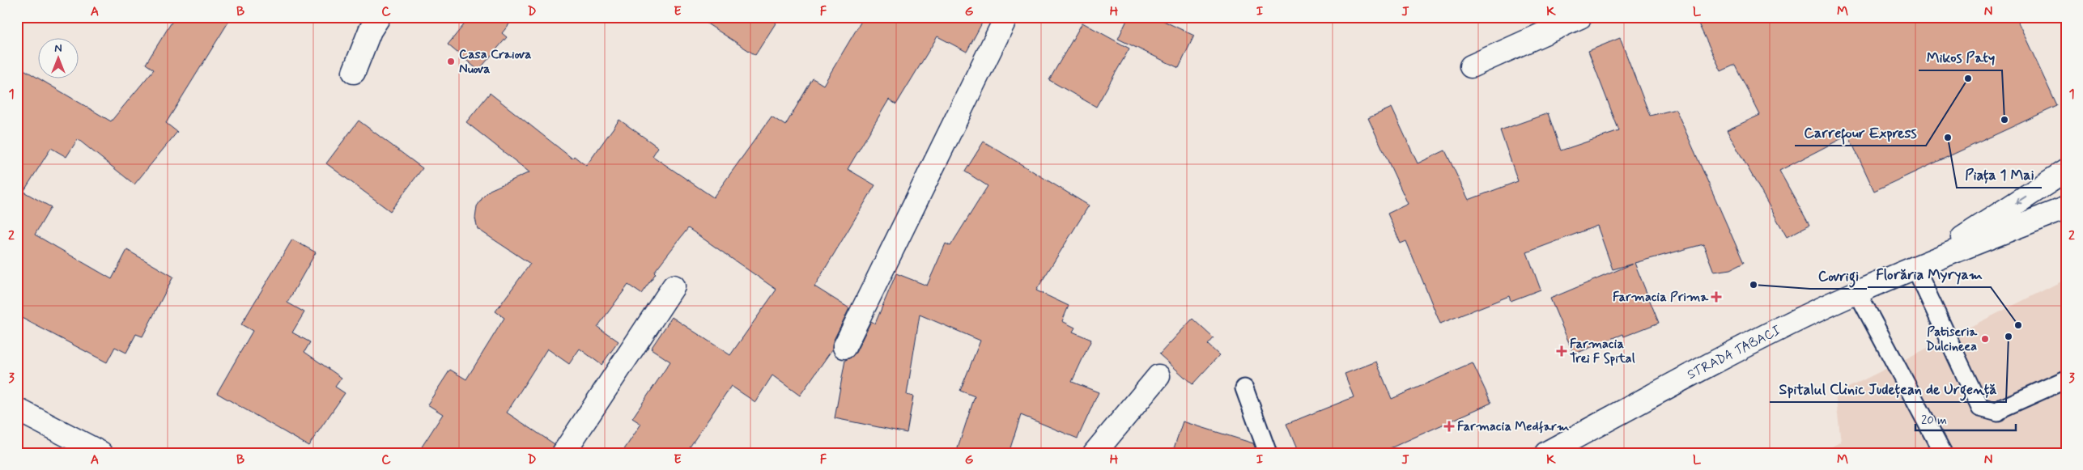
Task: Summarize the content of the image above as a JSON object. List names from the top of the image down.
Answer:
{
  "streets": {
    "street": ["STRADA TABACI"]
  },
  "places": {
    "other": [
      "Casa Craiova Nuova",
      "Carrefour Express",
      "Mikos Paty",
      "Piața 1 Mai",
      "Covrigi",
      "Florăria Myryam",
      "Spitalul Clinic Județean de Urgență",
      "Patiseria Dulcineea"
    ],
    "health": ["Farmacia Prima", "Farmacia Trei F Spital", "Farmacia Medfarm"]
  },
  "scale_bar": "20 m",
  "north": "top",
  "grid": {
    "columns": [
      "A",
      "B",
      "C",
      "D",
      "E",
      "F",
      "G",
      "H",
      "I",
      "J",
      "K",
      "L",
      "M",
      "N"
    ],
    "rows": ["1", "2", "3"]
  }
}
